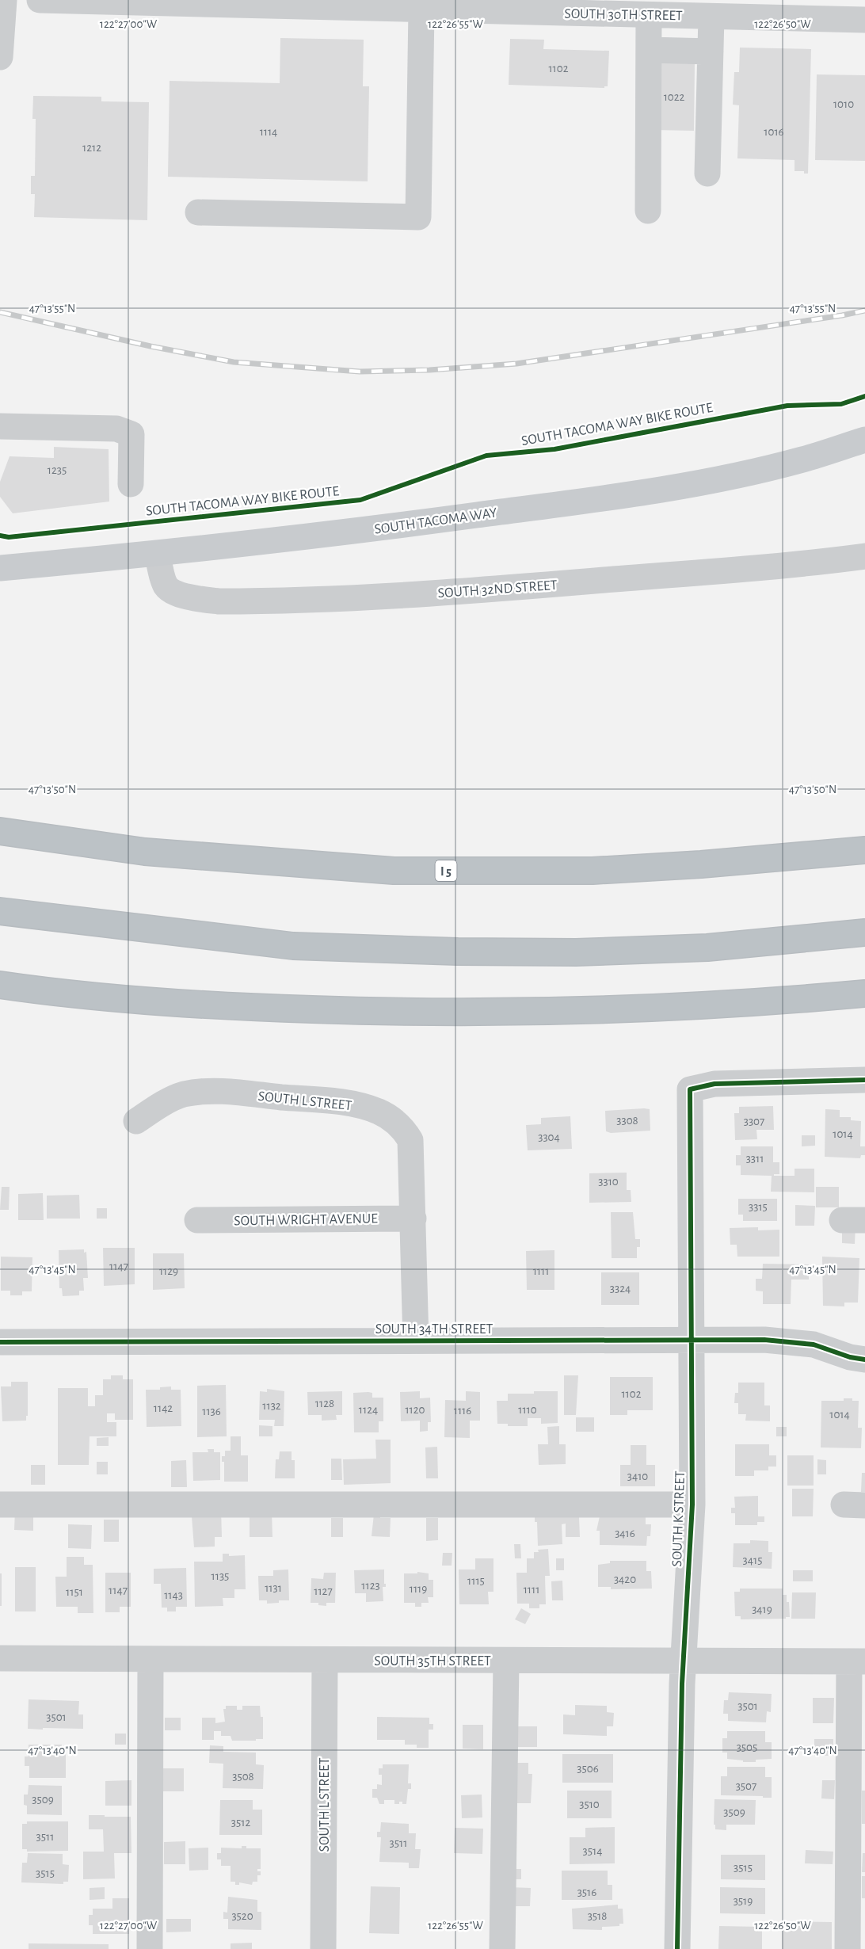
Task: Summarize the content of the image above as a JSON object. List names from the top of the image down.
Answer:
{
  "streets": {
    "highway": ["I 5"],
    "main road": ["SOUTH TACOMA WAY"],
    "street": [
      "SOUTH 30TH STREET",
      "SOUTH 32ND STREET",
      "SOUTH L STREET",
      "SOUTH WRIGHT AVENUE",
      "SOUTH 34TH STREET",
      "SOUTH K STREET",
      "SOUTH 35TH STREET"
    ],
    "cycle path": ["SOUTH TACOMA WAY BIKE ROUTE"]
  },
  "crossings": [
    ["SOUTH TACOMA WAY", "SOUTH 32ND STREET"],
    ["SOUTH L STREET", "SOUTH WRIGHT AVENUE"],
    ["SOUTH L STREET", "SOUTH 34TH STREET"],
    ["SOUTH L STREET", "SOUTH 35TH STREET"],
    ["SOUTH 34TH STREET", "SOUTH K STREET"],
    ["SOUTH K STREET", "SOUTH 35TH STREET"]
  ],
  "house_numbers": [
    "1102",
    "1022",
    "1010",
    "1114",
    "1016",
    "1212",
    "1235",
    "3308",
    "3307",
    "1014",
    "3304",
    "3311",
    "3310",
    "3315",
    "1147",
    "1129",
    "1111",
    "3324",
    "1102",
    "1128",
    "1132",
    "1142",
    "1124",
    "1120",
    "1110",
    "1116",
    "1136",
    "1014",
    "3410",
    "3416",
    "3415",
    "1135",
    "3420",
    "1115",
    "1123",
    "1131",
    "1119",
    "1111",
    "1147",
    "1127",
    "1151",
    "1143",
    "3419",
    "3501",
    "3501",
    "3505",
    "3506",
    "3508",
    "3507",
    "3509",
    "3510",
    "3509",
    "3512",
    "3511",
    "3511",
    "3514",
    "3515",
    "3515",
    "3516",
    "3519",
    "3520",
    "3518"
  ],
  "coordinates": [
    "122°27'00\"W",
    "122°26'55\"W",
    "122°26'50\"W",
    "47°13'55\"N",
    "47°13'50\"N",
    "47°13'45\"N",
    "47°13'40\"N"
  ]
}
